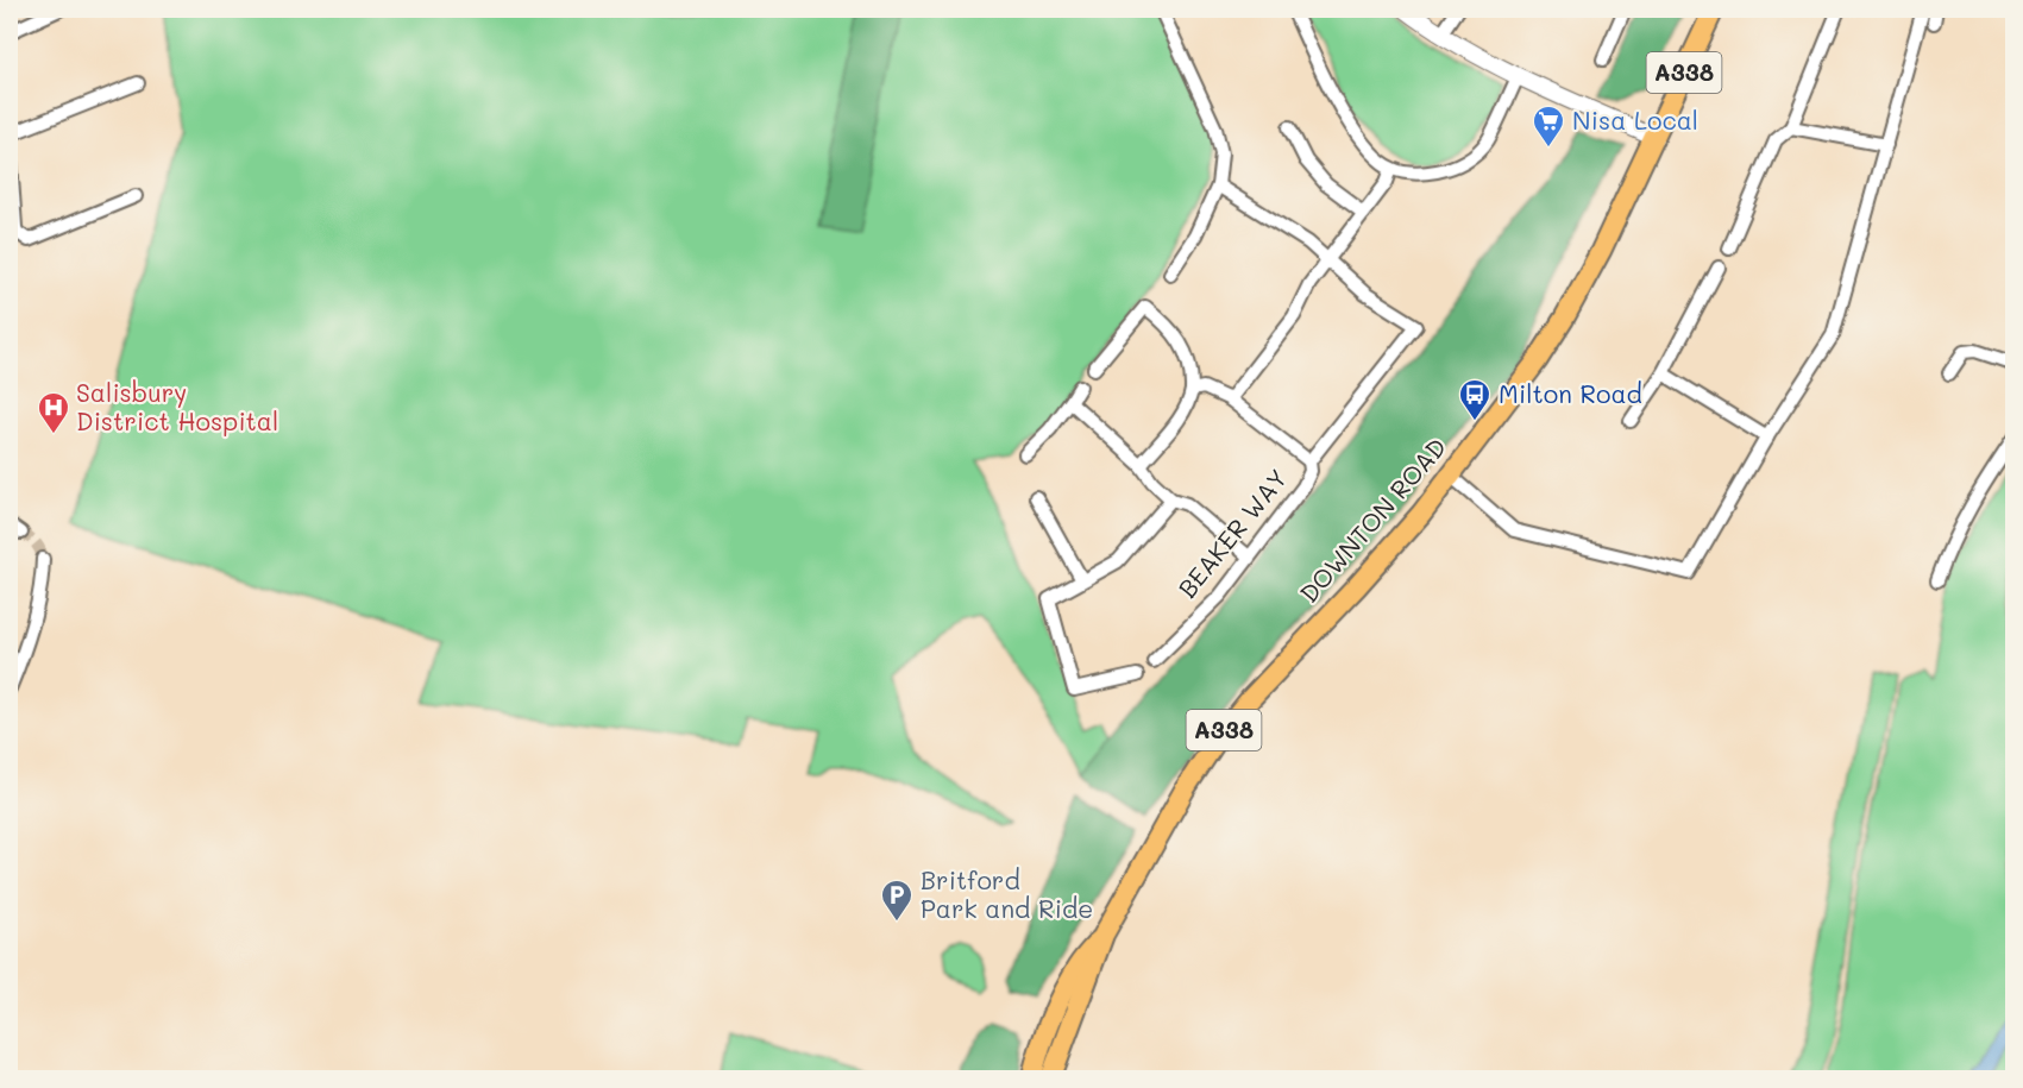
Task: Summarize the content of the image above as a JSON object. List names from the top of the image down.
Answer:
{
  "streets": {
    "highway": ["A338", "DOWNTON ROAD"],
    "street": ["BEAKER WAY"]
  },
  "places": {
    "supermarket": ["Nisa Local"],
    "bus stop": ["Milton Road"],
    "hospital": ["Salisbury District Hospital"],
    "parking": ["Britford Park and Ride"]
  }
}
